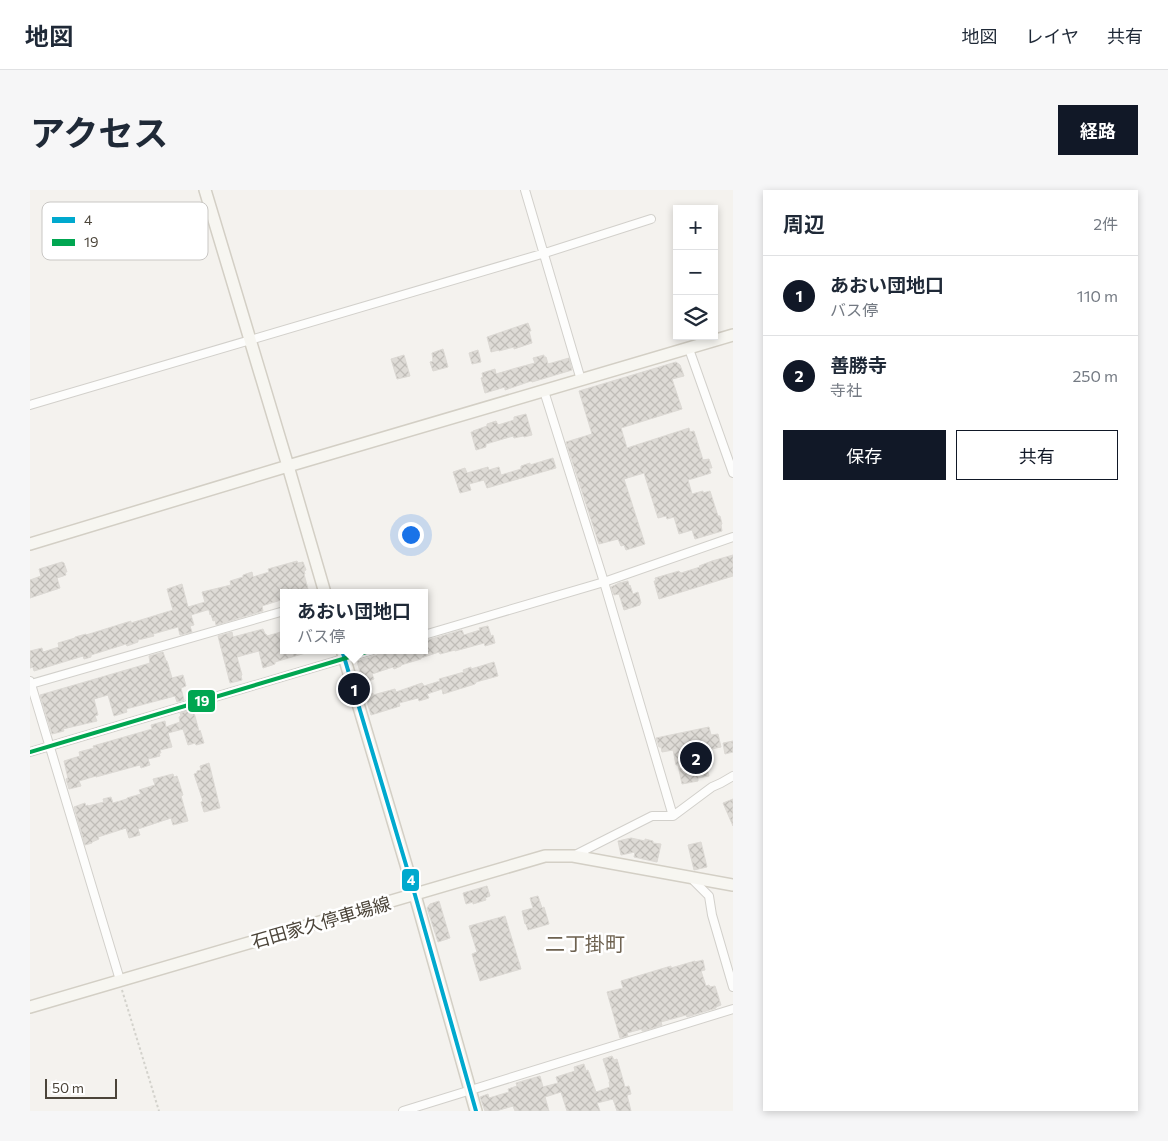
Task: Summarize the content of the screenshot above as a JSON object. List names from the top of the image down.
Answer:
{
  "streets": {
    "street": ["石田家久停車場線"]
  },
  "districts": ["二丁掛町"],
  "lines": ["transit line 4", "transit line 19"],
  "legend": ["4", "19"],
  "scale_bar": "50 m",
  "page": {
    "header": "地図",
    "nav": ["地図", "レイヤ", "共有"],
    "title": "アクセス",
    "buttons": [
      "経路",
      ["保存", "共有"]
    ],
    "heading": ["周辺", "2件"],
    "map_buttons": ["+", "−"],
    "list": [
      {
        "mark": "1",
        "name": "あおい団地口",
        "note": "バス停",
        "value": "110 m"
      },
      {
        "mark": "2",
        "name": "善勝寺",
        "note": "寺社",
        "value": "250 m"
      }
    ],
    "popup": ["あおい団地口", "バス停"],
    "pins": ["1", "2"],
    "scale": "50 m"
  }
}
